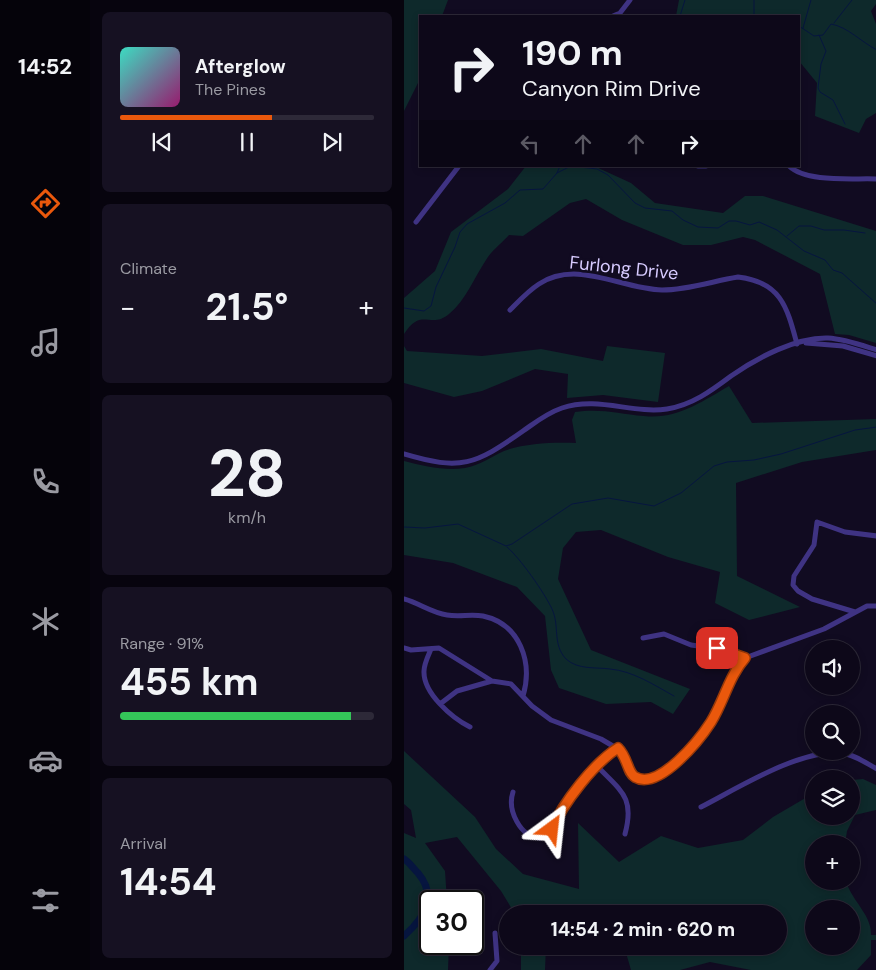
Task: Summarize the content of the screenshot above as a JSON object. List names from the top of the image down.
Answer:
{
  "streets": {
    "street": ["Furlong Drive"]
  },
  "page": {
    "tabs": "14:52",
    "turn": ["190 m", "Canyon Rim Drive"],
    "song": ["Afterglow", "The Pines"],
    "tile": [
      "Climate",
      ["28", "km/h"],
      ["Range · 91%", "455 km"],
      ["Arrival", "14:54"]
    ],
    "heat": ["−", "21.5°", "+"],
    "map_buttons": ["+", "−"],
    "limit": "30",
    "trip": "14:54 · 2 min · 620 m"
  }
}
